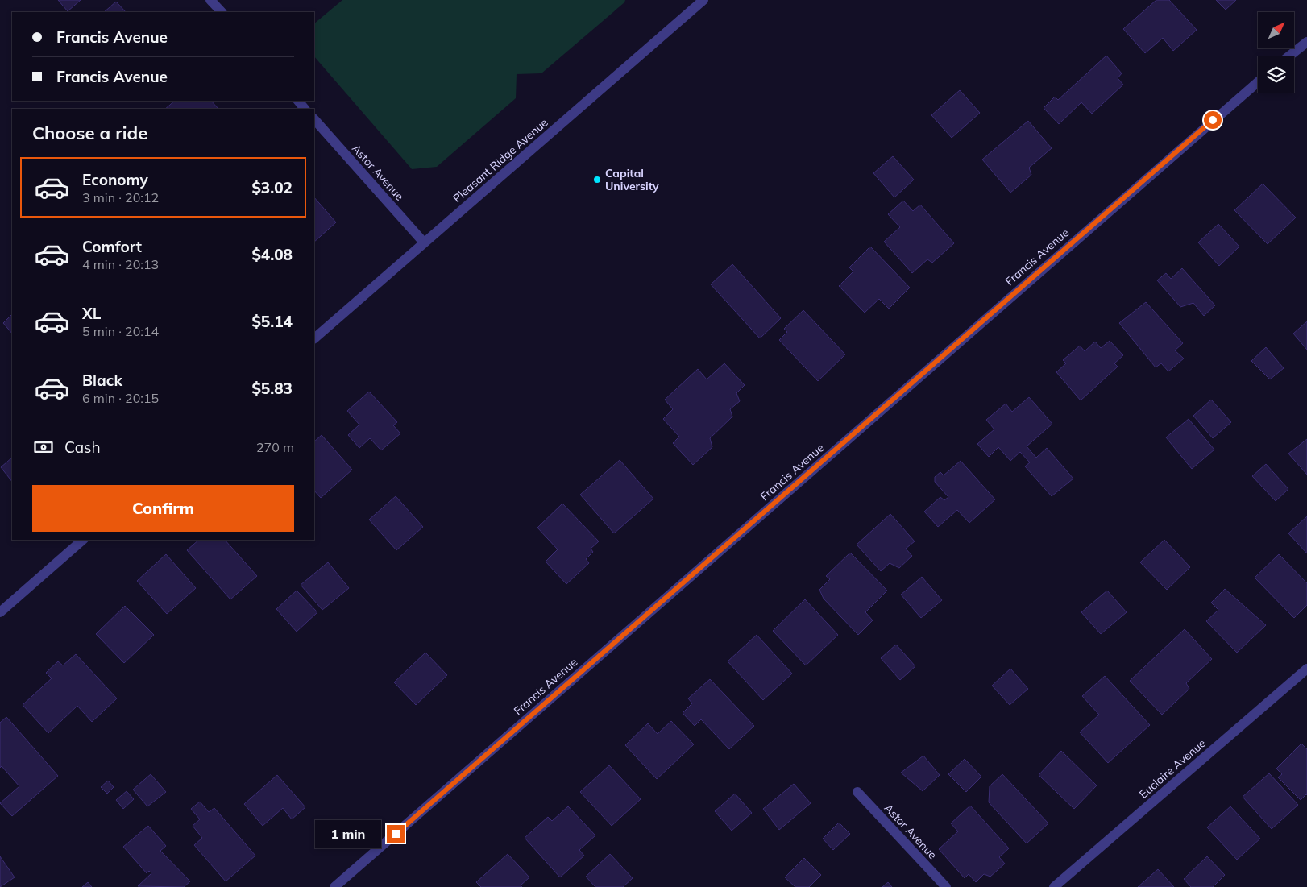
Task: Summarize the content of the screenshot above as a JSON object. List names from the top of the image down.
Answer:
{
  "streets": {
    "street": [
      "Pleasant Ridge Avenue",
      "Astor Avenue",
      "Francis Avenue",
      "Euclaire Avenue"
    ]
  },
  "crossings": [
    ["Pleasant Ridge Avenue", "Astor Avenue"]
  ],
  "places": ["Capital University"],
  "north": "top right",
  "page": {
    "banner": ["Francis Avenue", "Francis Avenue"],
    "heading": "Choose a ride",
    "list": [
      {
        "name": "Economy",
        "note": "3 min · 20:12",
        "value": "$3.02"
      },
      {
        "name": "Comfort",
        "note": "4 min · 20:13",
        "value": "$4.08"
      },
      {
        "name": "XL",
        "note": "5 min · 20:14",
        "value": "$5.14"
      },
      {
        "name": "Black",
        "note": "6 min · 20:15",
        "value": "$5.83"
      }
    ],
    "pay": ["Cash", "270 m"],
    "buttons": "Confirm",
    "bubble": "1 min"
  }
}
